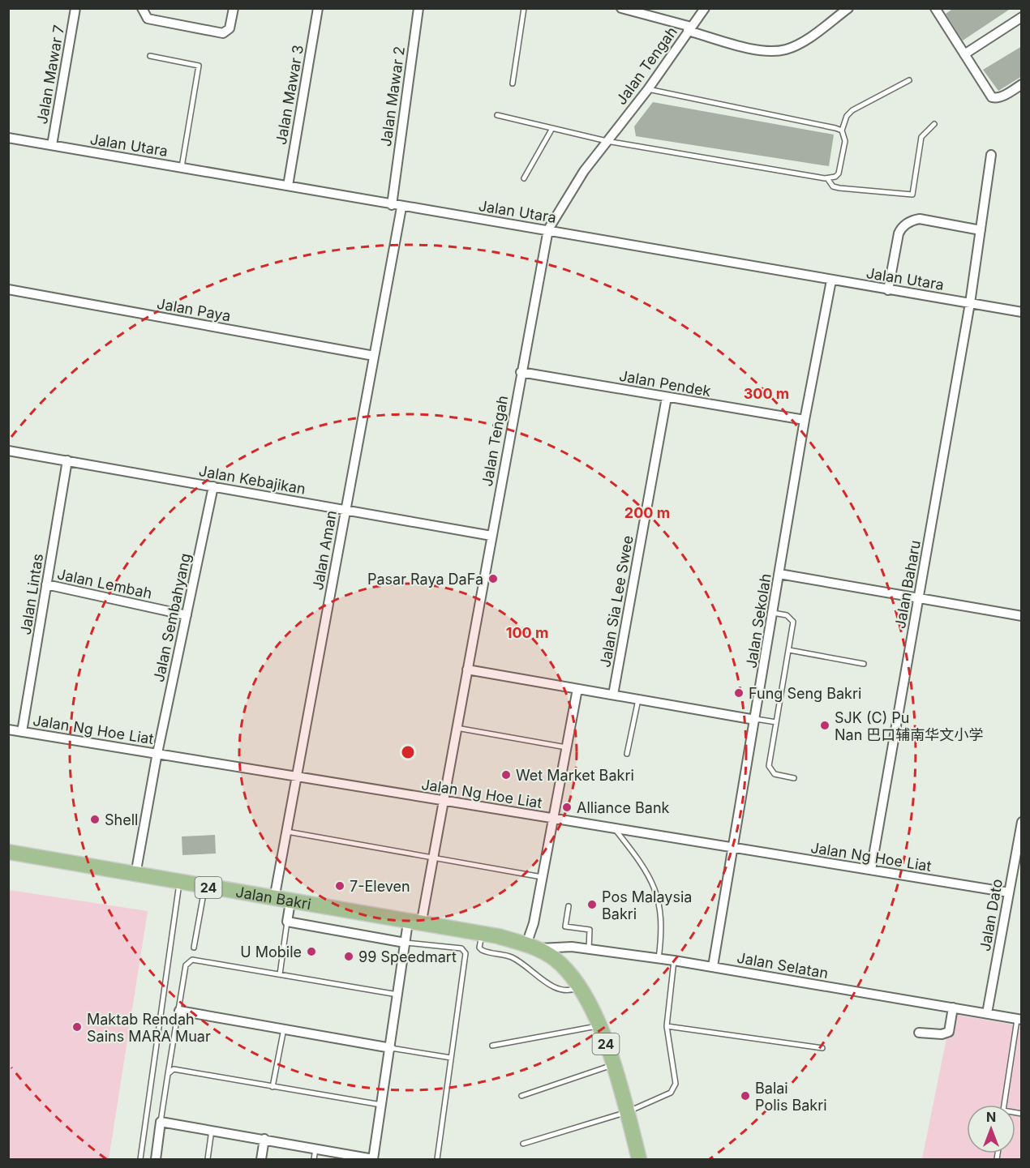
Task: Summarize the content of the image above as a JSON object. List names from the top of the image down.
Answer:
{
  "streets": {
    "main road": ["24", "Jalan Bakri"],
    "street": [
      "Jalan Tengah",
      "Jalan Mawar 7",
      "Jalan Mawar 3",
      "Jalan Mawar 2",
      "Jalan Utara",
      "Jalan Paya",
      "Jalan Pendek",
      "Jalan Kebajikan",
      "Jalan Aman",
      "Jalan Lembah",
      "Jalan Baharu",
      "Jalan Lintas",
      "Jalan Sia Lee Swee",
      "Jalan Sembahyang",
      "Jalan Sekolah",
      "Jalan Ng Hoe Liat",
      "Jalan Dato",
      "Jalan Selatan"
    ]
  },
  "crossings": [
    ["Jalan Tengah", "Jalan Utara"],
    ["Jalan Tengah", "Jalan Pendek"],
    ["Jalan Tengah", "Jalan Kebajikan"],
    ["Jalan Tengah", "Jalan Ng Hoe Liat"],
    ["Jalan Tengah", "Jalan Bakri"],
    ["Jalan Mawar 7", "Jalan Utara"],
    ["Jalan Mawar 3", "Jalan Utara"],
    ["Jalan Mawar 2", "Jalan Utara"],
    ["Jalan Utara", "Jalan Aman"],
    ["Jalan Utara", "Jalan Baharu"],
    ["Jalan Utara", "Jalan Sekolah"],
    ["Jalan Paya", "Jalan Aman"],
    ["Jalan Pendek", "Jalan Sia Lee Swee"],
    ["Jalan Pendek", "Jalan Sekolah"],
    ["Jalan Kebajikan", "Jalan Aman"],
    ["Jalan Kebajikan", "Jalan Lintas"],
    ["Jalan Kebajikan", "Jalan Sembahyang"],
    ["Jalan Aman", "Jalan Ng Hoe Liat"],
    ["Jalan Aman", "Jalan Bakri"],
    ["Jalan Lembah", "Jalan Lintas"],
    ["Jalan Lembah", "Jalan Sembahyang"],
    ["Jalan Baharu", "Jalan Ng Hoe Liat"],
    ["Jalan Lintas", "Jalan Ng Hoe Liat"],
    ["Jalan Sembahyang", "Jalan Ng Hoe Liat"],
    ["Jalan Sembahyang", "Jalan Bakri"],
    ["Jalan Sekolah", "Jalan Ng Hoe Liat"],
    ["Jalan Sekolah", "Jalan Selatan"],
    ["Jalan Ng Hoe Liat", "Jalan Dato"],
    ["24", "Jalan Bakri"],
    ["24", "Jalan Selatan"],
    ["Jalan Bakri", "Jalan Selatan"],
    ["Jalan Dato", "Jalan Selatan"]
  ],
  "places": [
    "Pasar Raya DaFa",
    "Fung Seng Bakri",
    "SJK (C) Pu Nan 巴口辅南华文小学",
    "Wet Market Bakri",
    "Alliance Bank",
    "Shell",
    "7-Eleven",
    "Pos Malaysia Bakri",
    "U Mobile",
    "99 Speedmart",
    "Maktab Rendah Sains MARA Muar",
    "Balai Polis Bakri"
  ],
  "north": "top",
  "rings": ["300 m", "200 m", "100 m"]
}
